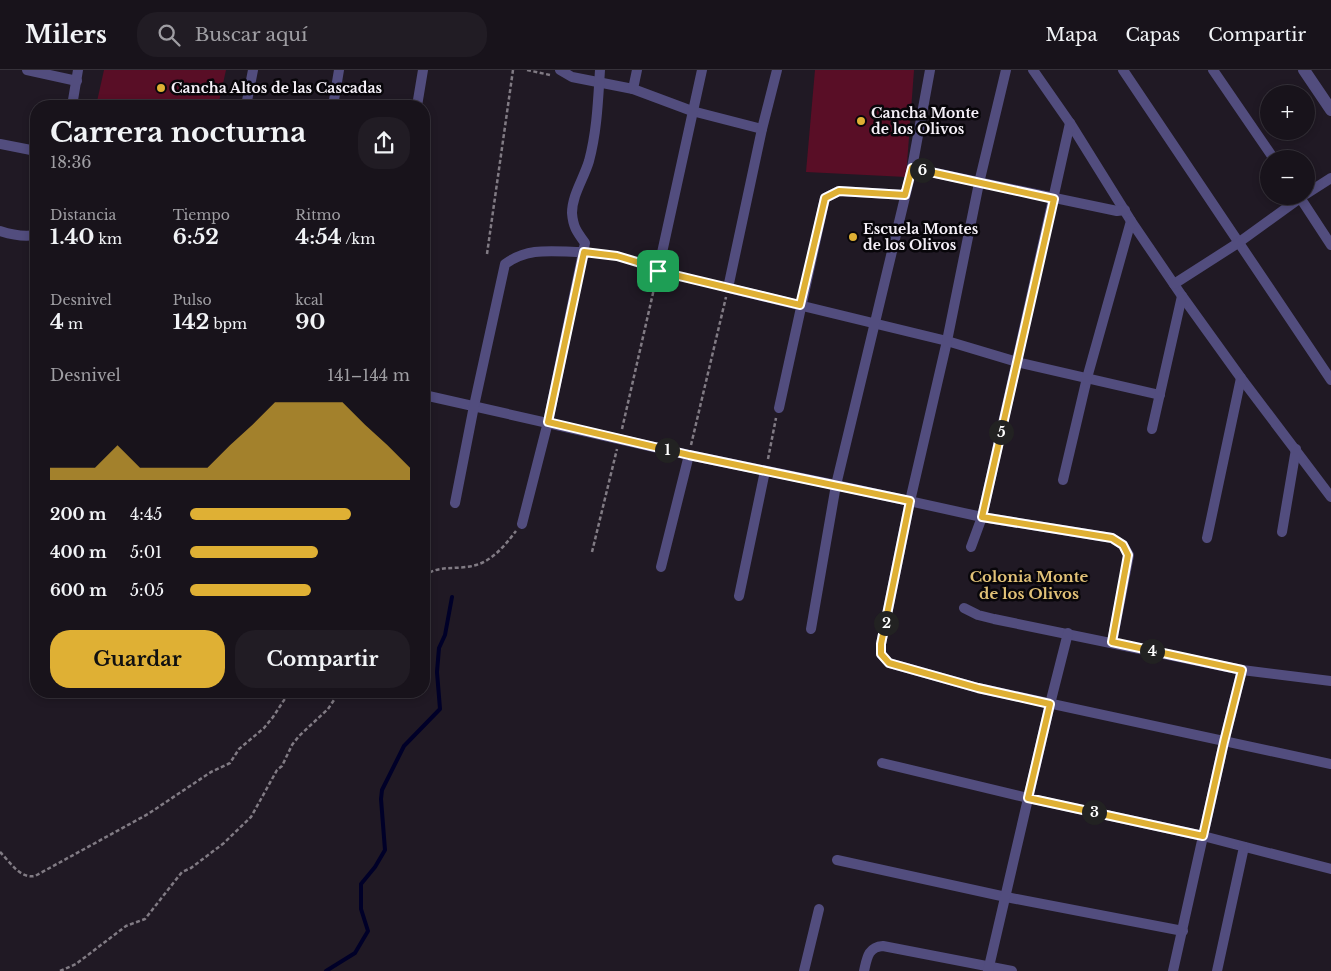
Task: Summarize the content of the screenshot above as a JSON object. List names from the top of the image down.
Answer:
{
  "districts": ["Colonia Monte de los Olivos"],
  "places": ["Cancha Altos de las Cascadas", "Cancha Monte de los Olivos", "Escuela Montes de los Olivos"],
  "page": {
    "header": "Milers",
    "search": "Buscar aquí",
    "nav": ["Mapa", "Capas", "Compartir"],
    "map_buttons": ["+", "−"],
    "heading": ["Carrera nocturna", "18:36"],
    "pins": [
      "6",
      "5",
      "1",
      "2",
      "4",
      "3"
    ],
    "stats": [
      ["Distancia", "1.40 km"],
      ["Tiempo", "6:52"],
      ["Ritmo", "4:54 /km"],
      ["Desnivel", "4 m"],
      ["Pulso", "142 bpm"],
      ["kcal", "90"]
    ],
    "chart": ["Desnivel", "141–144 m"],
    "list": [
      {
        "name": "200 m",
        "note": "4:45"
      },
      {
        "name": "400 m",
        "note": "5:01"
      },
      {
        "name": "600 m",
        "note": "5:05"
      }
    ],
    "buttons": ["Guardar", "Compartir"]
  }
}
